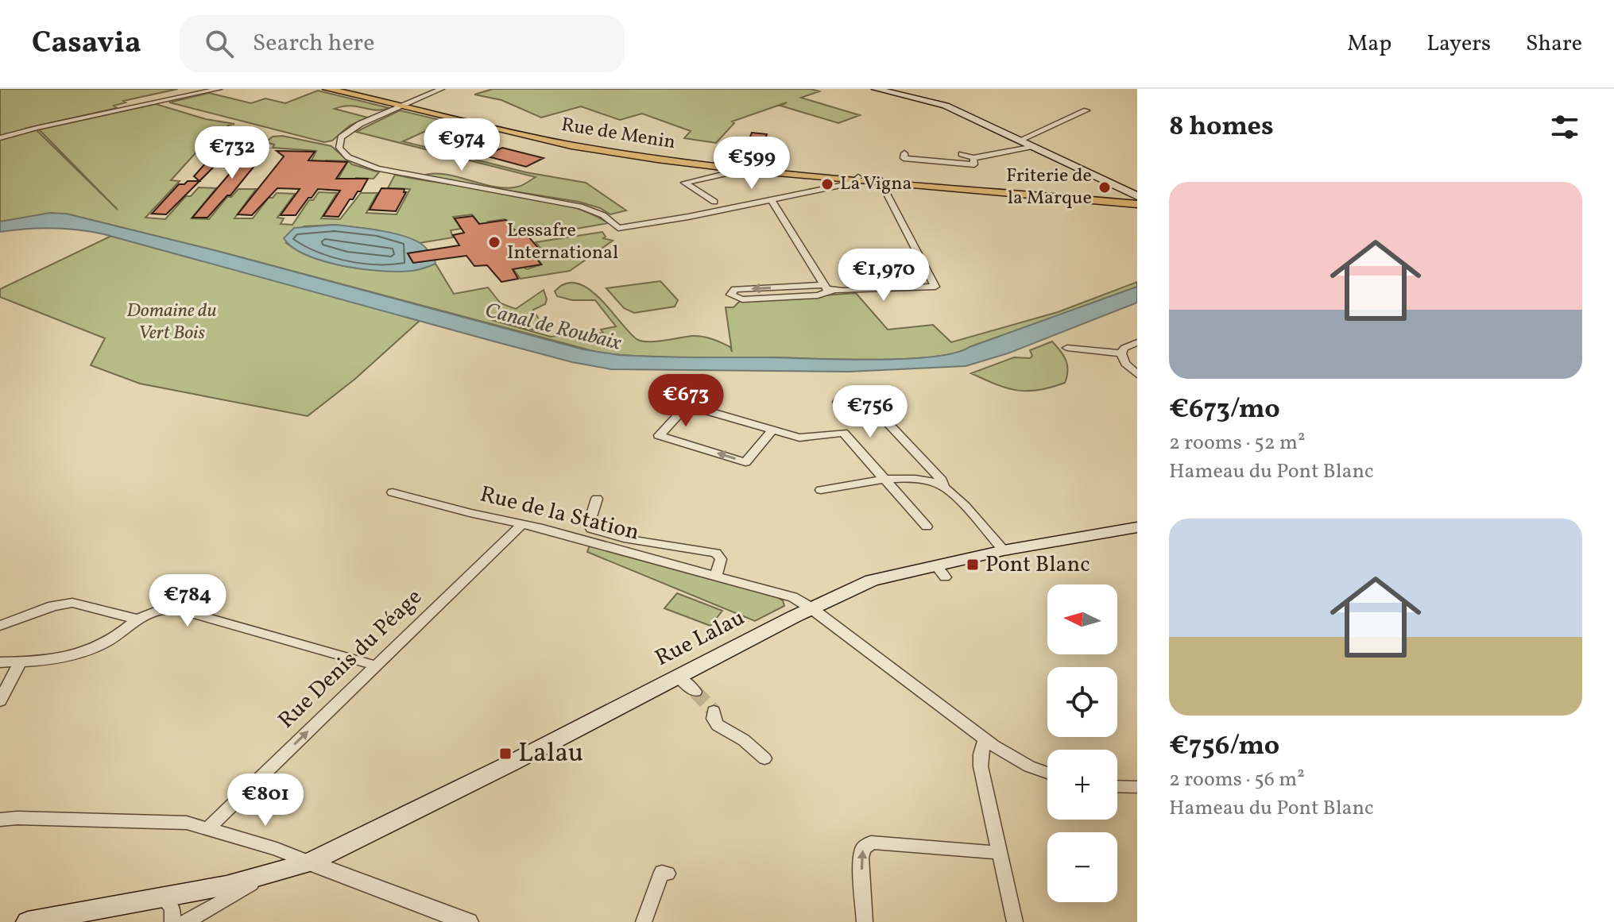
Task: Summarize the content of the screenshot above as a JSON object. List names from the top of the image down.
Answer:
{
  "streets": {
    "main road": ["Rue de Menin", "Rue Lalau"],
    "street": ["Rue de la Station", "Rue Denis du Péage"]
  },
  "crossings": [
    ["Rue de la Station", "Rue Lalau"],
    ["Rue de la Station", "Rue Denis du Péage"]
  ],
  "one_way": ["Rue Denis du Péage"],
  "water": ["Canal de Roubaix"],
  "parks": ["Domaine du Vert Bois"],
  "places": {
    "other": ["La Vigna", "Friterie de la Marque", "Lessafre International"],
    "transit": ["Pont Blanc", "Lalau"]
  },
  "north": "left",
  "page": {
    "header": "Casavia",
    "search": "Search here",
    "nav": ["Map", "Layers", "Share"],
    "heading": "8 homes",
    "price": [
      "€974",
      "€732",
      "€599",
      "€1,970",
      "€673",
      "€756",
      "€784",
      "€801"
    ],
    "list": [
      {
        "name": "€673/mo",
        "note": "2 rooms · 52 m² · Hameau du Pont Blanc"
      },
      {
        "name": "€756/mo",
        "note": "2 rooms · 56 m² · Hameau du Pont Blanc"
      }
    ],
    "map_buttons": ["+", "−"]
  }
}
